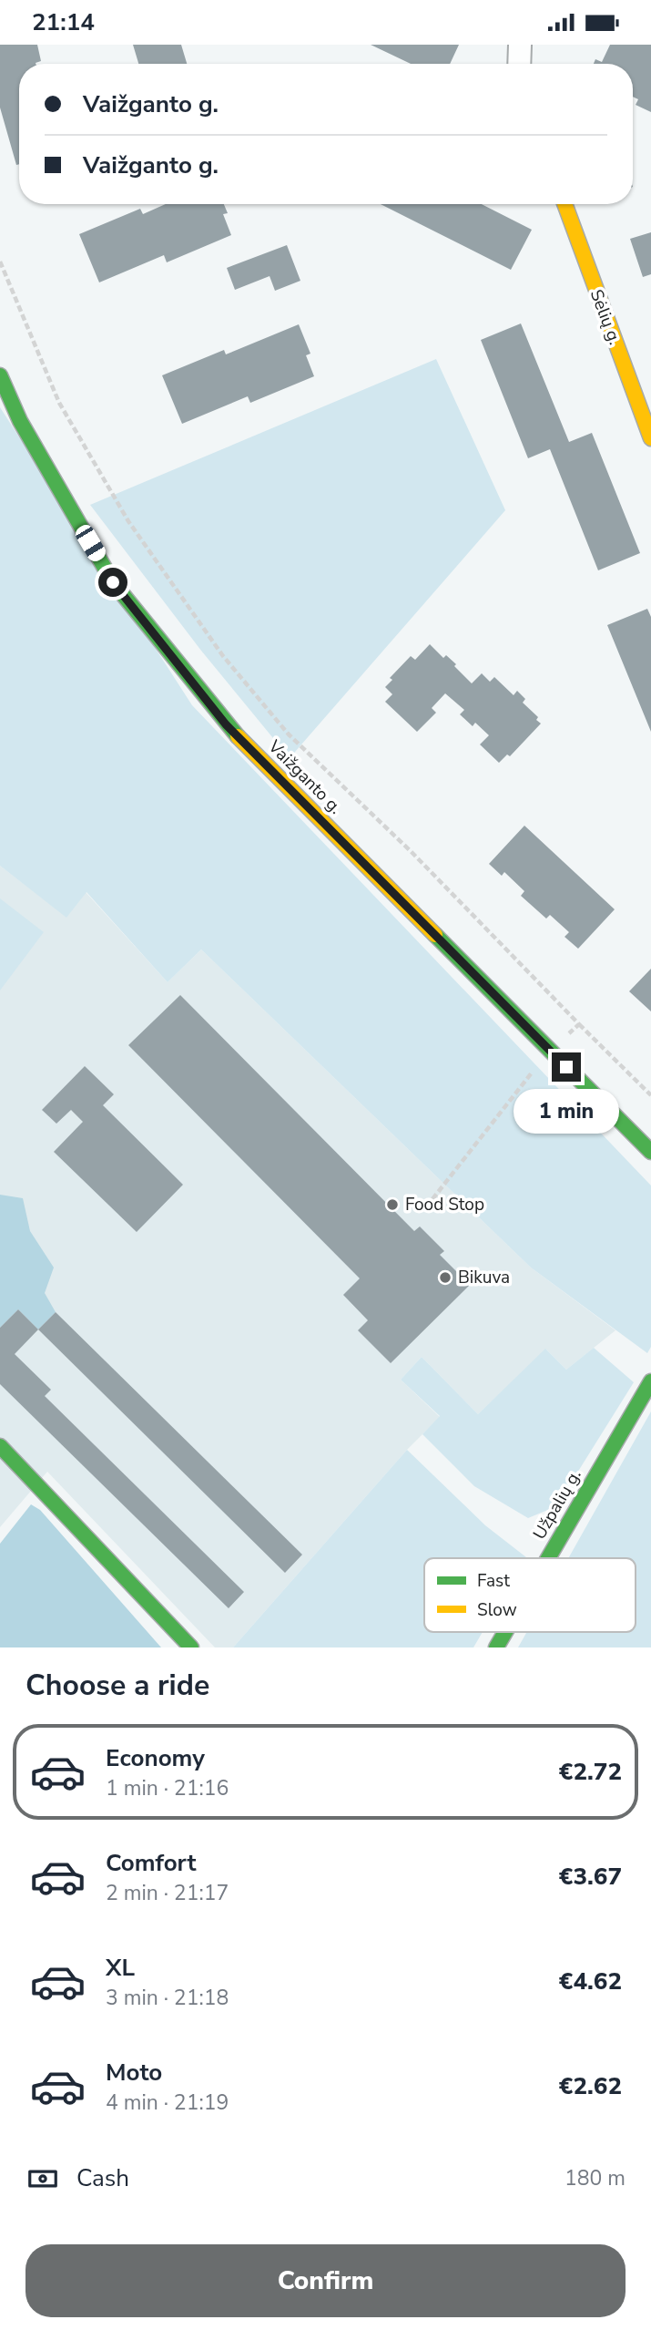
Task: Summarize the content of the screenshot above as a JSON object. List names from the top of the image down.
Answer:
{
  "streets": {
    "main road": ["Sėlių g.", "Vaižganto g.", "Užpalių g."]
  },
  "places": ["Food Stop", "Bikuva"],
  "legend": ["Fast", "Slow"],
  "page": {
    "status": "21:14",
    "banner": ["Vaižganto g.", "Vaižganto g."],
    "bubble": "1 min",
    "heading": "Choose a ride",
    "list": [
      {
        "name": "Economy",
        "note": "1 min · 21:16",
        "value": "€2.72"
      },
      {
        "name": "Comfort",
        "note": "2 min · 21:17",
        "value": "€3.67"
      },
      {
        "name": "XL",
        "note": "3 min · 21:18",
        "value": "€4.62"
      },
      {
        "name": "Moto",
        "note": "4 min · 21:19",
        "value": "€2.62"
      }
    ],
    "pay": ["Cash", "180 m"],
    "buttons": "Confirm"
  }
}
